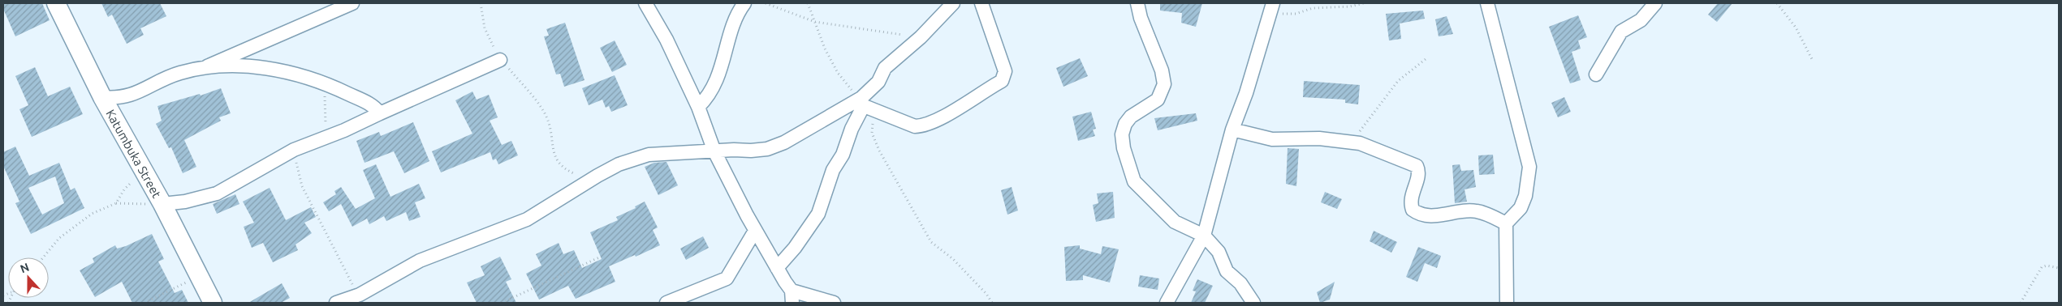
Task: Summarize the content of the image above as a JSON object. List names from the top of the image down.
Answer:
{
  "streets": {
    "main road": ["Katumbuka Street"]
  },
  "north": "top"
}
